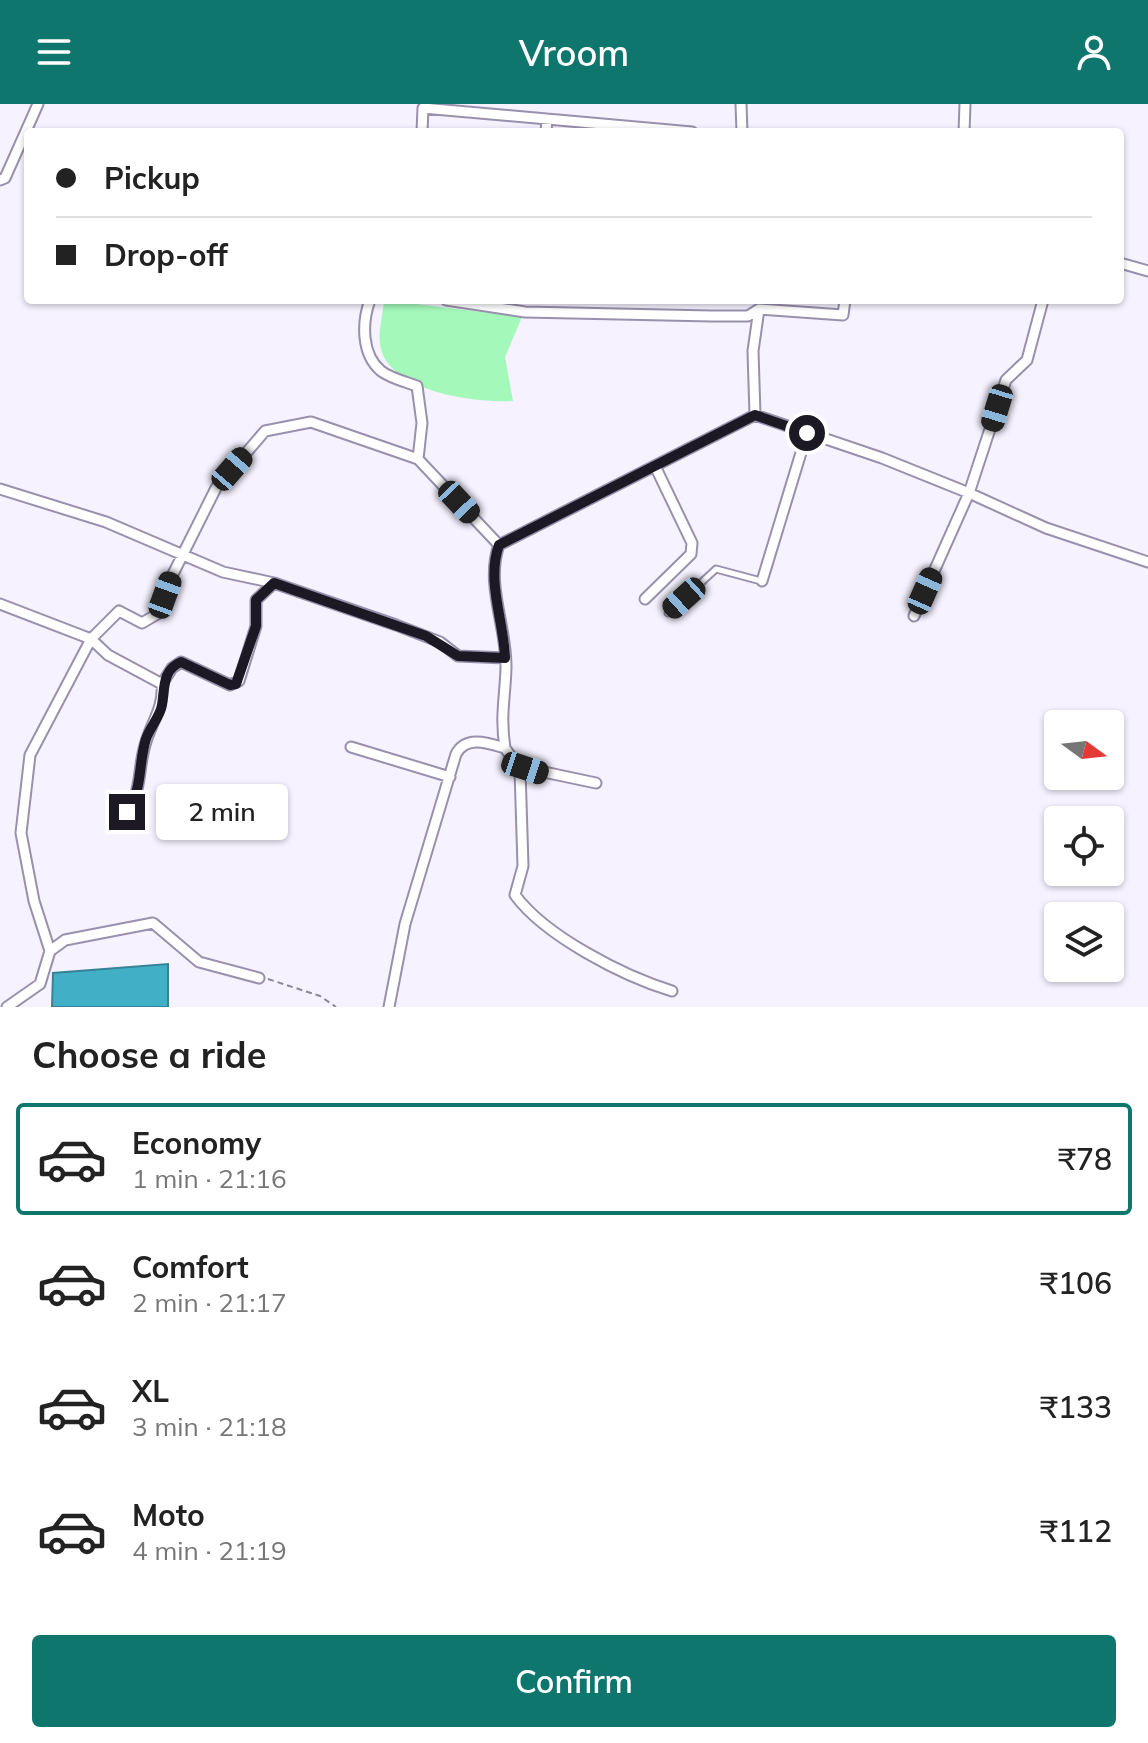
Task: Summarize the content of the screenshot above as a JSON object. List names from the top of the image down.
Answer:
{
  "north": "right",
  "page": {
    "header": "Vroom",
    "banner": ["Pickup", "Drop-off"],
    "bubble": "2 min",
    "heading": "Choose a ride",
    "list": [
      {
        "name": "Economy",
        "note": "1 min · 21:16",
        "value": "₹78"
      },
      {
        "name": "Comfort",
        "note": "2 min · 21:17",
        "value": "₹106"
      },
      {
        "name": "XL",
        "note": "3 min · 21:18",
        "value": "₹133"
      },
      {
        "name": "Moto",
        "note": "4 min · 21:19",
        "value": "₹112"
      }
    ],
    "buttons": "Confirm"
  }
}
